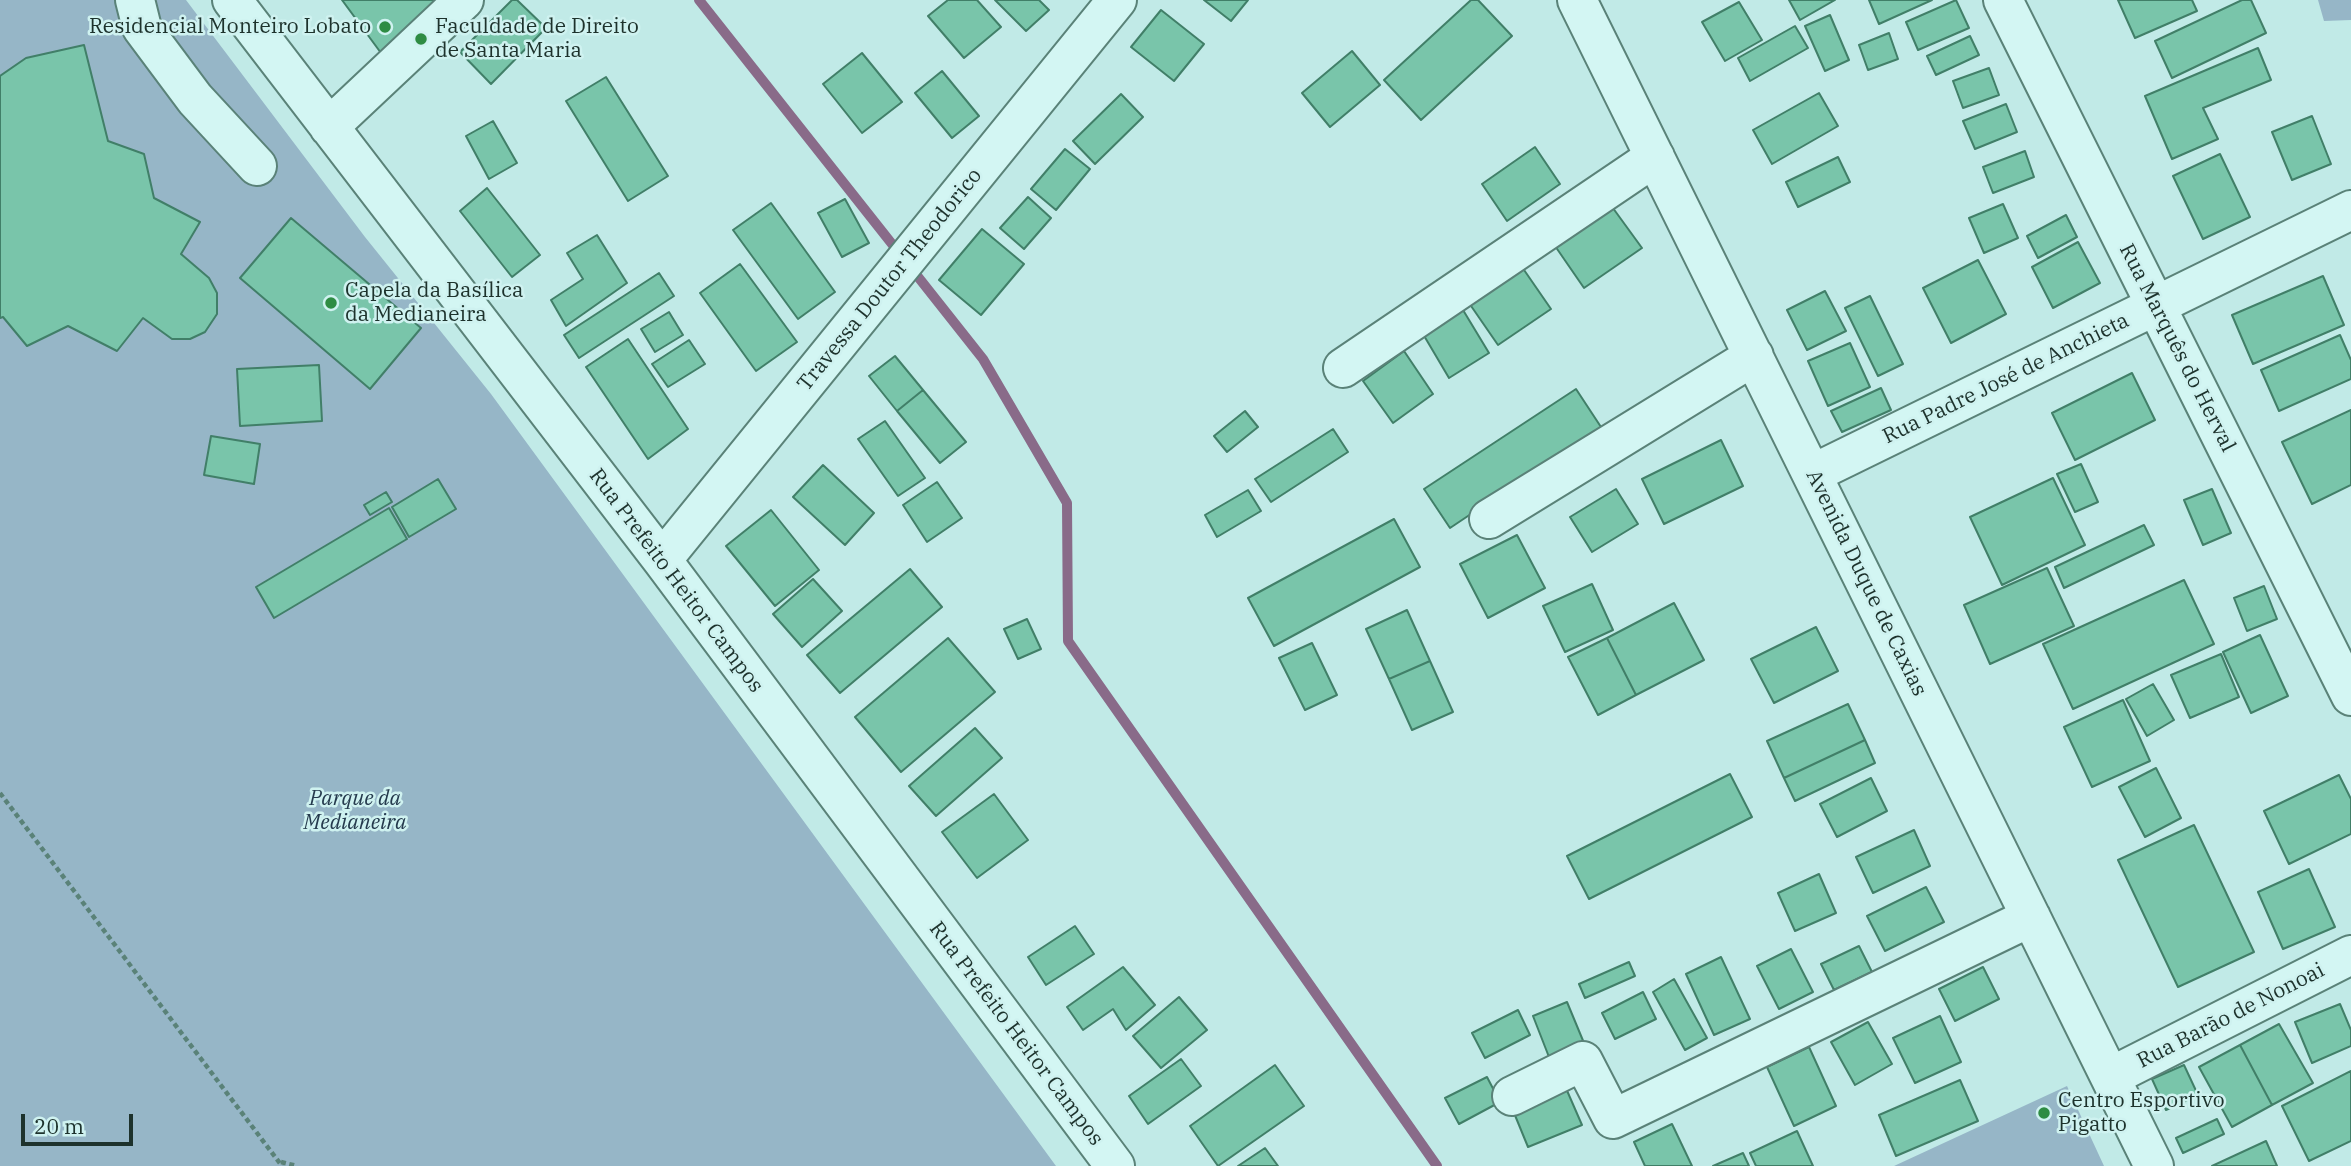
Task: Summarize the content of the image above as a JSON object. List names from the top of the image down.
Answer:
{
  "streets": {
    "street": [
      "Travessa Doutor Theodorico",
      "Rua Marquês do Herval",
      "Rua Padre José de Anchieta",
      "Rua Prefeito Heitor Campos",
      "Avenida Duque de Caxias",
      "Rua Barão de Nonoai"
    ]
  },
  "crossings": [
    ["Travessa Doutor Theodorico", "Rua Prefeito Heitor Campos"],
    ["Rua Marquês do Herval", "Rua Padre José de Anchieta"],
    ["Rua Padre José de Anchieta", "Avenida Duque de Caxias"],
    ["Avenida Duque de Caxias", "Rua Barão de Nonoai"]
  ],
  "parks": ["Parque da Medianeira"],
  "places": [
    "Residencial Monteiro Lobato",
    "Faculdade de Direito de Santa Maria",
    "Capela da Basílica da Medianeira",
    "Centro Esportivo Pigatto"
  ],
  "scale_bar": "20 m"
}
